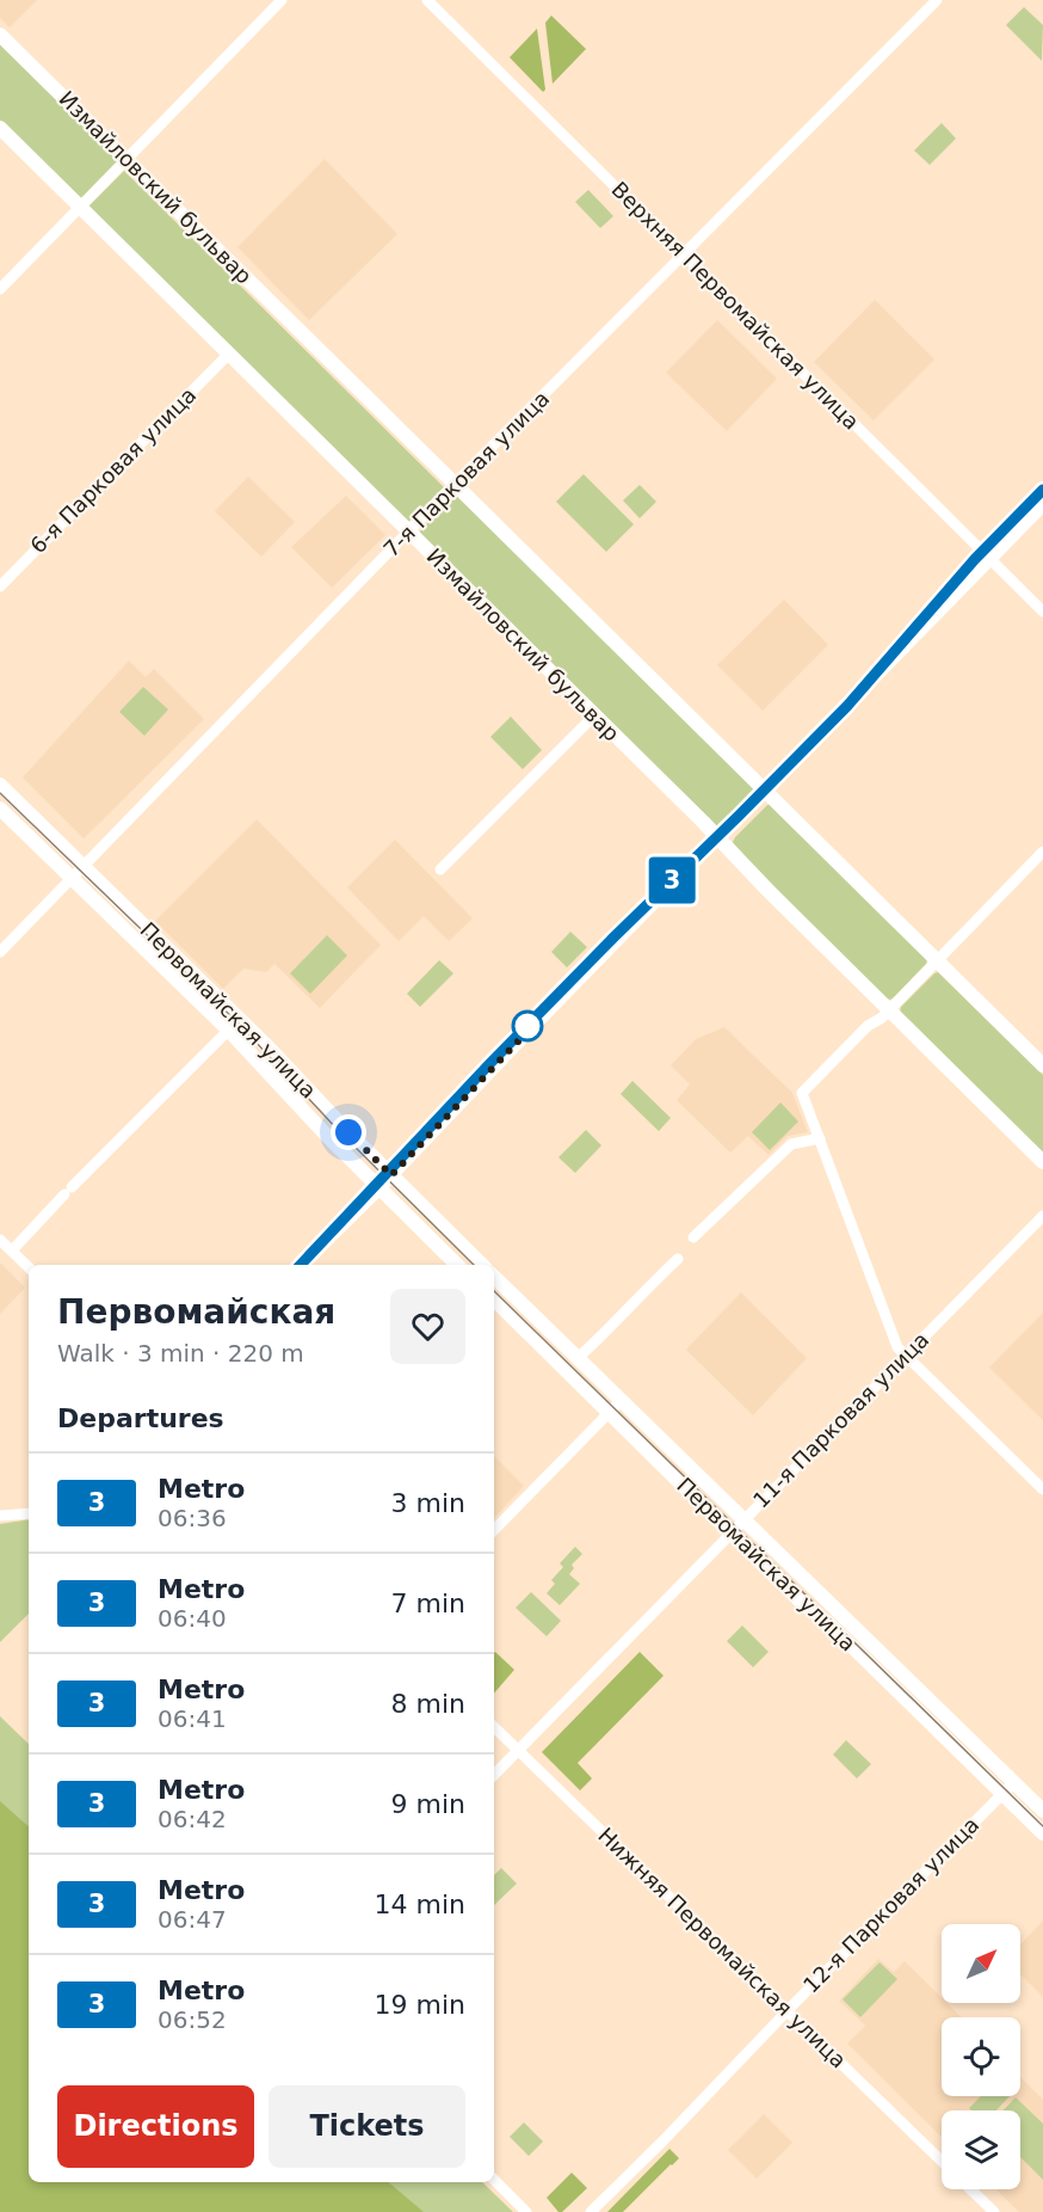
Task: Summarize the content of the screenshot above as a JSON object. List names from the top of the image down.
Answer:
{
  "streets": {
    "main road": ["Измайловский бульвар", "Первомайская улица"],
    "street": [
      "Верхняя Первомайская улица",
      "6-я Парковая улица",
      "7-я Парковая улица",
      "11-я Парковая улица",
      "12-я Парковая улица",
      "Нижняя Первомайская улица"
    ]
  },
  "crossings": [
    ["Измайловский бульвар", "6-я Парковая улица"],
    ["Измайловский бульвар", "7-я Парковая улица"],
    ["Верхняя Первомайская улица", "7-я Парковая улица"],
    ["7-я Парковая улица", "Первомайская улица"],
    ["Первомайская улица", "11-я Парковая улица"],
    ["Первомайская улица", "12-я Парковая улица"],
    ["11-я Парковая улица", "Нижняя Первомайская улица"],
    ["12-я Парковая улица", "Нижняя Первомайская улица"]
  ],
  "lines": ["metro line 3"],
  "north": "top right",
  "page": {
    "on_map": "3",
    "heading": [
      ["Первомайская", "Walk · 3 min · 220 m"],
      "Departures"
    ],
    "list": [
      {
        "mark": "3",
        "name": "Metro",
        "note": "06:36",
        "value": "3 min"
      },
      {
        "mark": "3",
        "name": "Metro",
        "note": "06:40",
        "value": "7 min"
      },
      {
        "mark": "3",
        "name": "Metro",
        "note": "06:41",
        "value": "8 min"
      },
      {
        "mark": "3",
        "name": "Metro",
        "note": "06:42",
        "value": "9 min"
      },
      {
        "mark": "3",
        "name": "Metro",
        "note": "06:47",
        "value": "14 min"
      },
      {
        "mark": "3",
        "name": "Metro",
        "note": "06:52",
        "value": "19 min"
      }
    ],
    "buttons": ["Directions", "Tickets"]
  }
}
